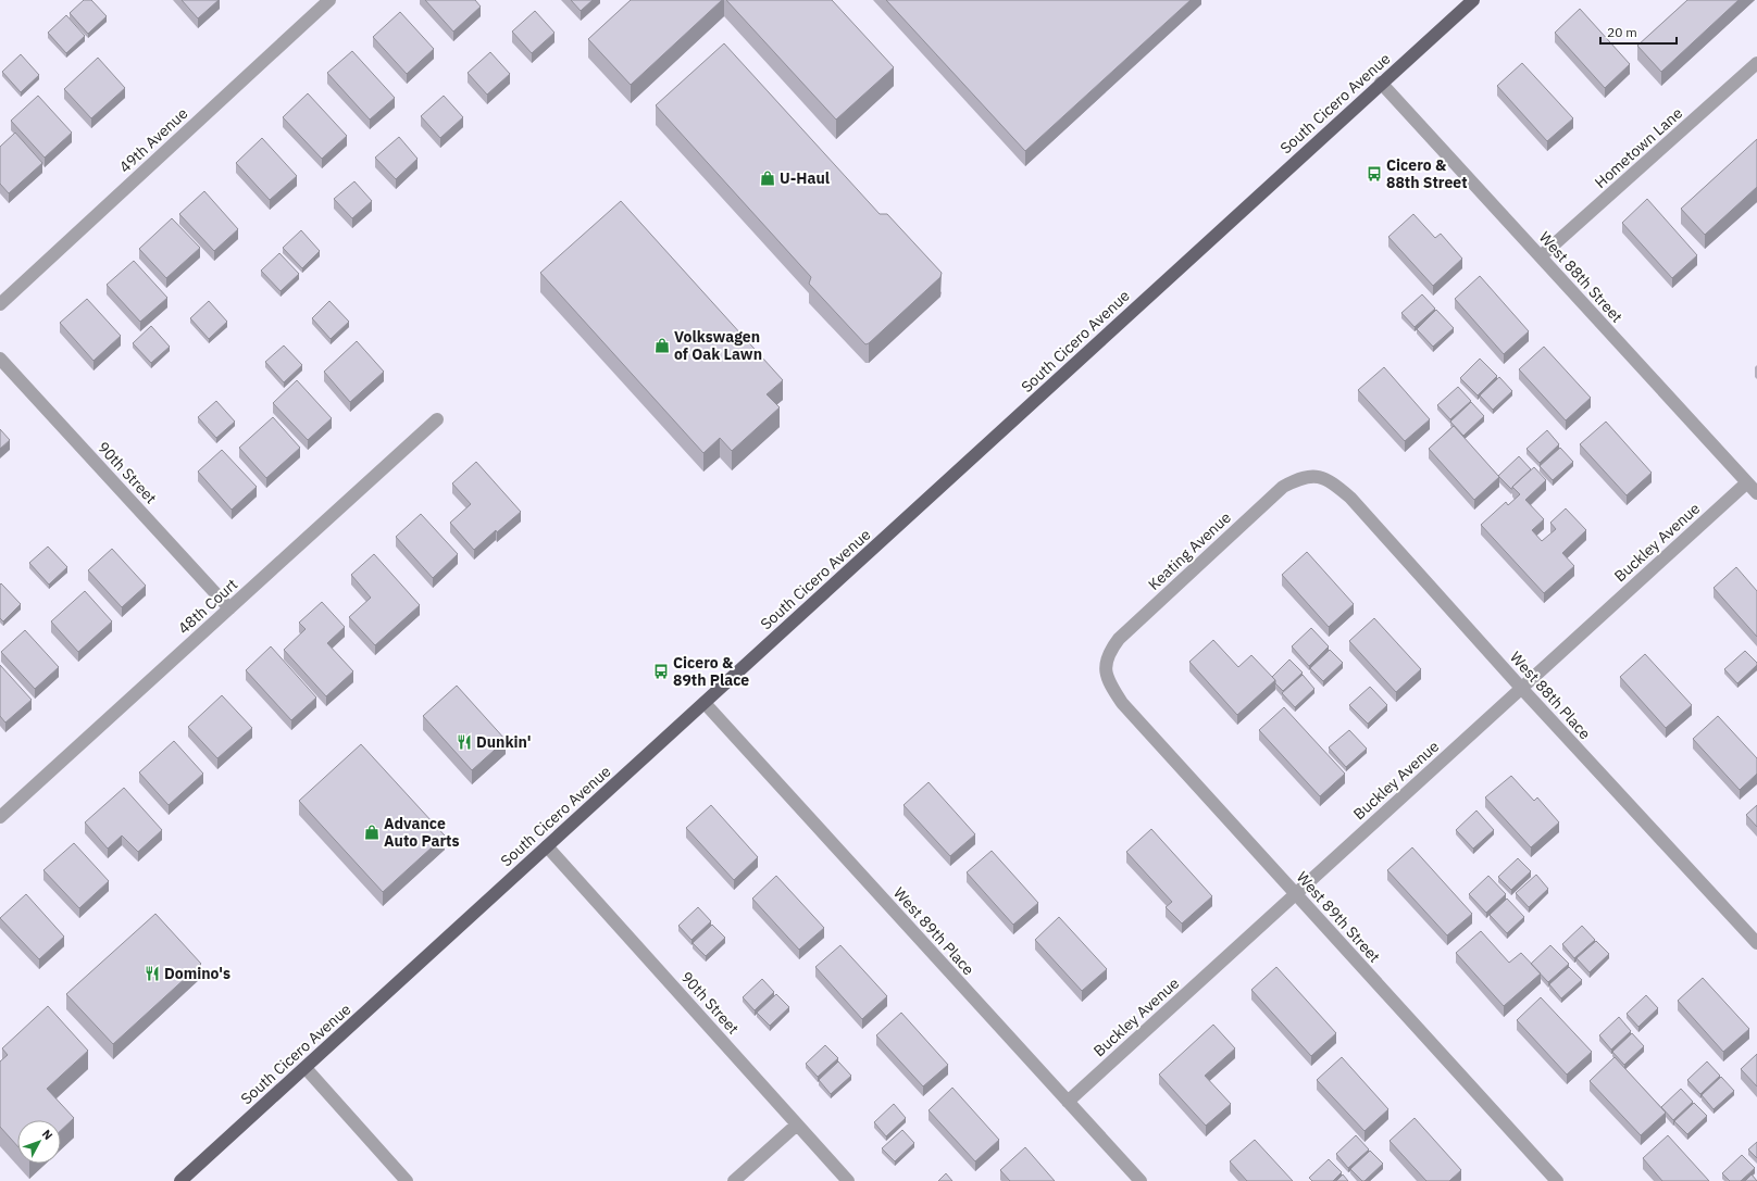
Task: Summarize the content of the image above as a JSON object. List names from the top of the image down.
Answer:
{
  "streets": {
    "main road": ["South Cicero Avenue"],
    "street": [
      "49th Avenue",
      "Hometown Lane",
      "West 88th Street",
      "90th Street",
      "Buckley Avenue",
      "Keating Avenue",
      "48th Court",
      "West 88th Place",
      "West 89th Street",
      "West 89th Place"
    ]
  },
  "crossings": [
    ["South Cicero Avenue", "West 88th Street"],
    ["South Cicero Avenue", "90th Street"],
    ["South Cicero Avenue", "West 89th Place"],
    ["Hometown Lane", "West 88th Street"],
    ["West 88th Street", "Buckley Avenue"],
    ["90th Street", "48th Court"],
    ["Buckley Avenue", "West 88th Place"],
    ["Buckley Avenue", "West 89th Street"],
    ["Buckley Avenue", "West 89th Place"],
    ["Keating Avenue", "West 88th Place"],
    ["Keating Avenue", "West 89th Street"]
  ],
  "places": {
    "bus stop": ["Cicero & 88th Street", "Cicero & 89th Place"],
    "shop": ["U-Haul", "Volkswagen of Oak Lawn", "Advance Auto Parts"],
    "restaurant": ["Dunkin'", "Domino's"]
  },
  "scale_bar": "20 m",
  "north": "top right"
}
